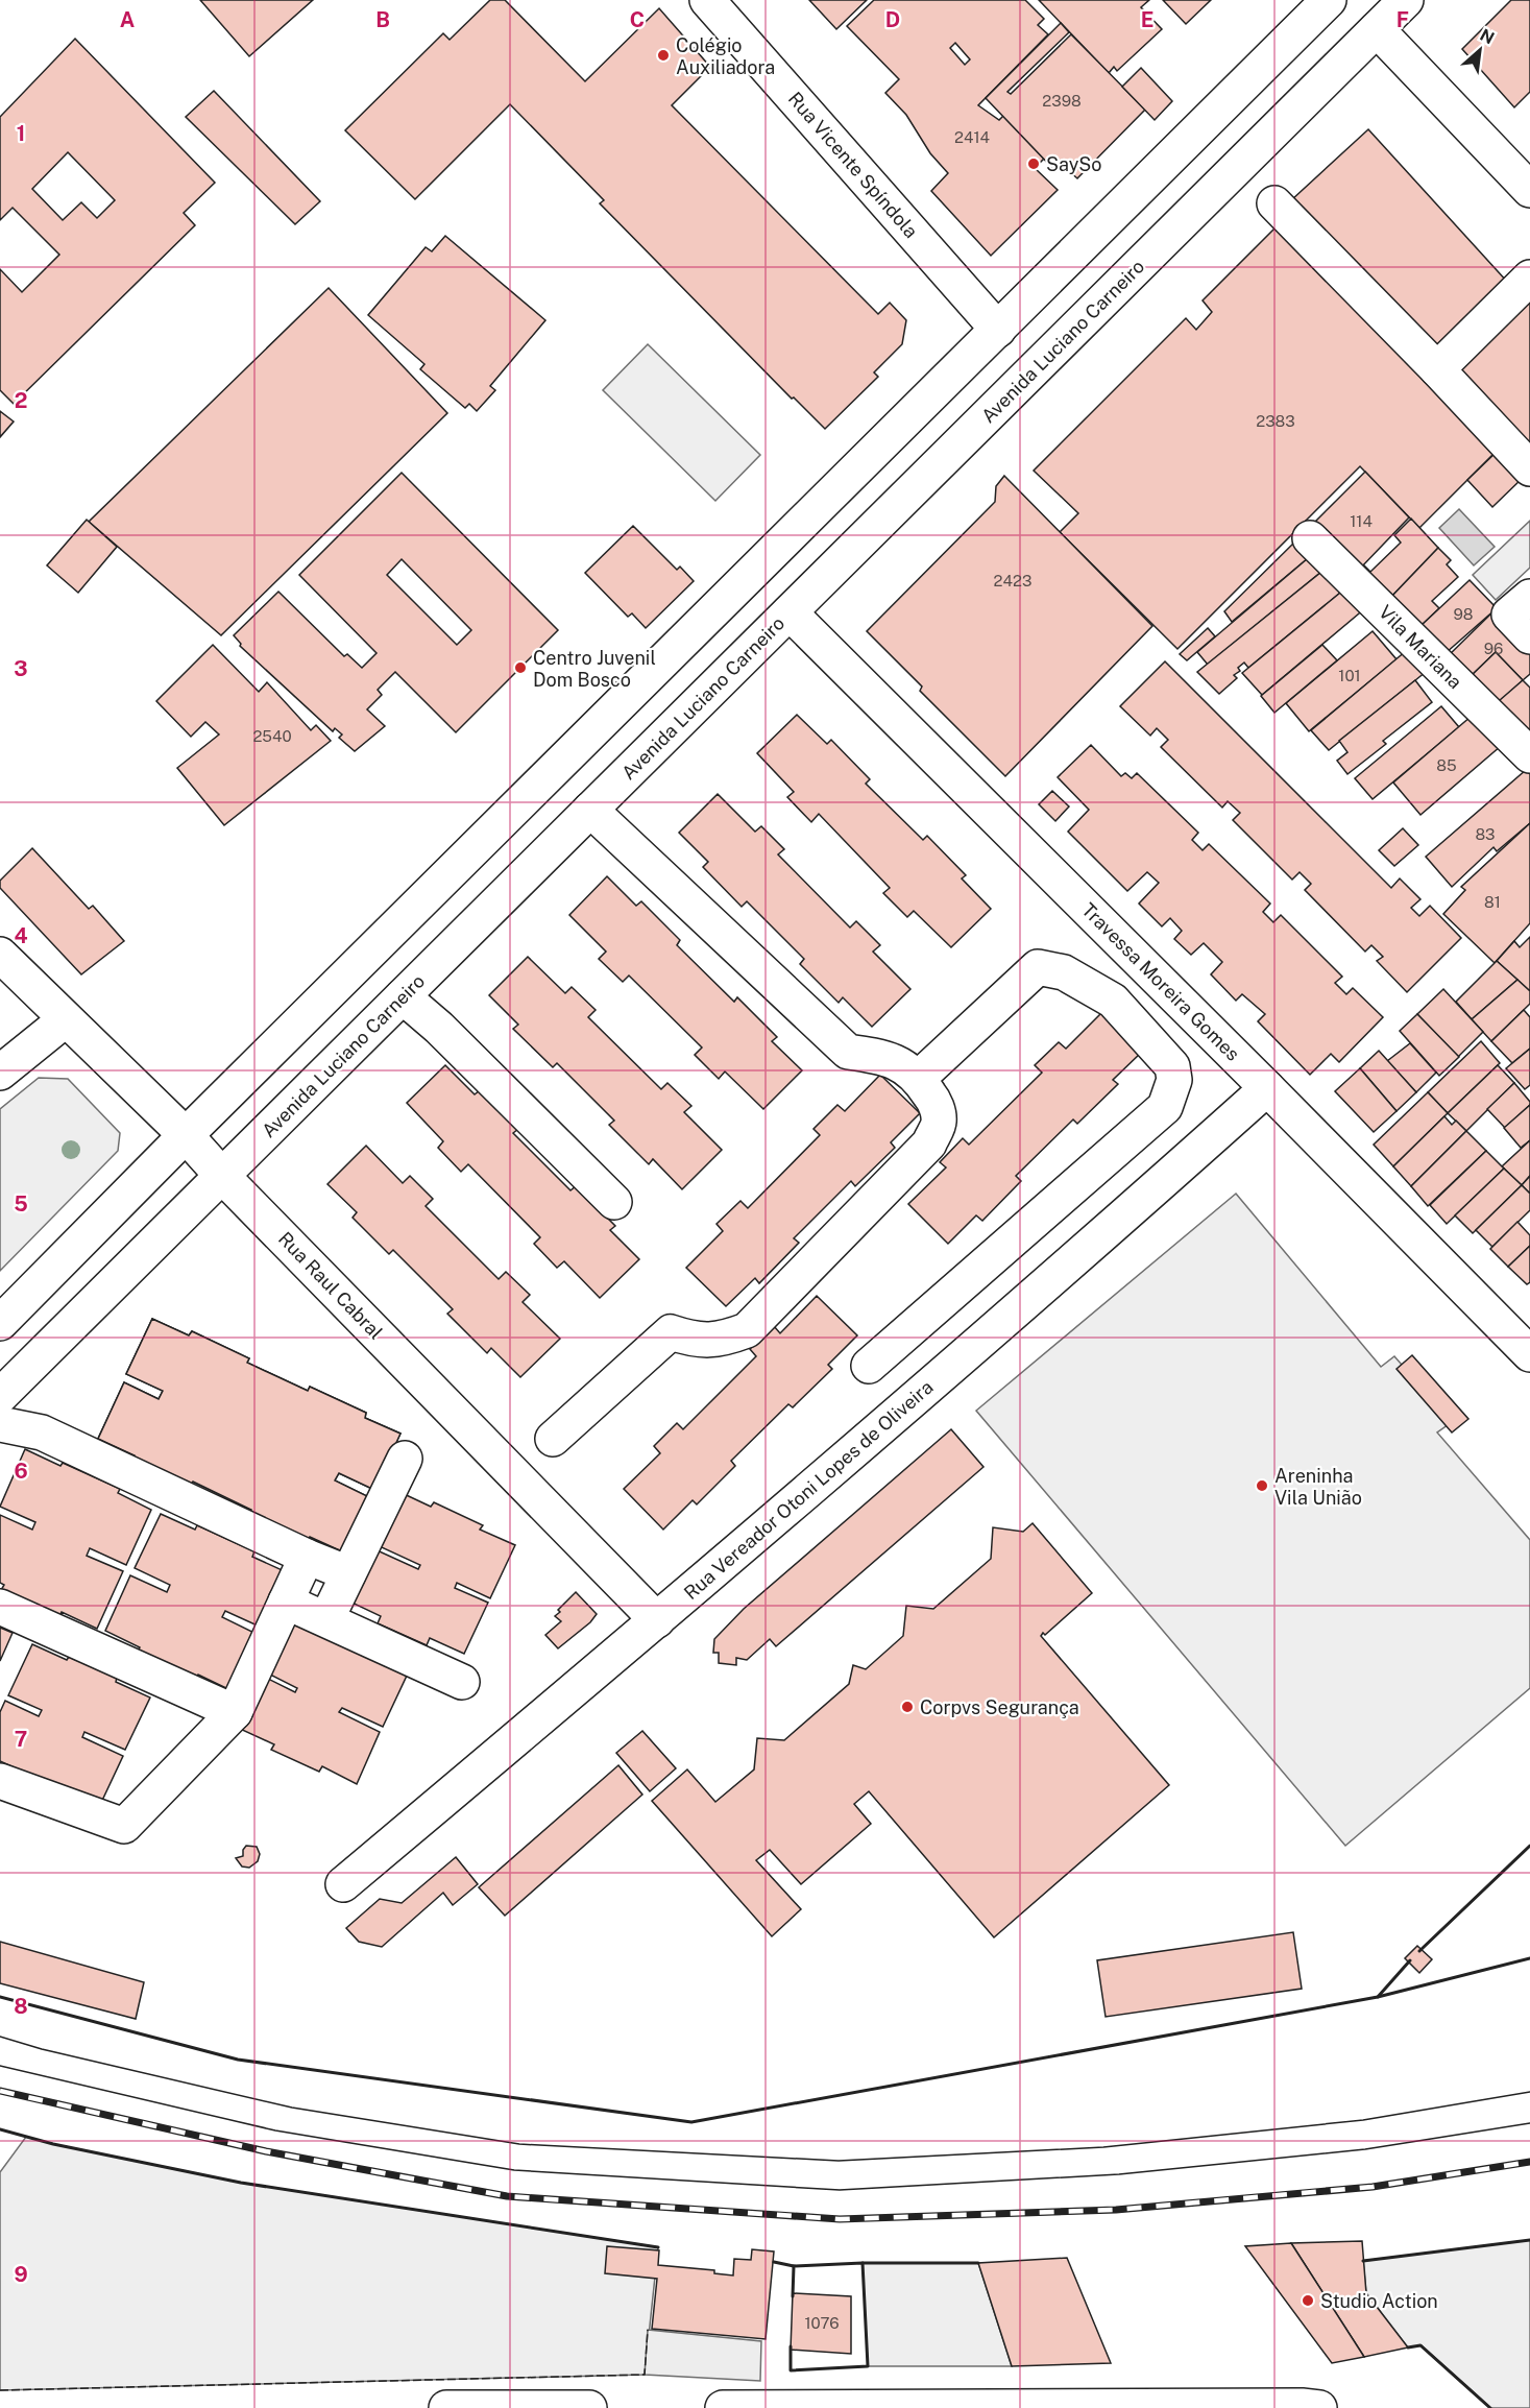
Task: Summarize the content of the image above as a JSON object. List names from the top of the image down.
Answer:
{
  "streets": {
    "street": [
      "Rua Vicente Spíndola",
      "Avenida Luciano Carneiro",
      "Vila Mariana",
      "Travessa Moreira Gomes",
      "Rua Raul Cabral",
      "Rua Vereador Otoni Lopes de Oliveira"
    ]
  },
  "crossings": [
    ["Avenida Luciano Carneiro", "Travessa Moreira Gomes"],
    ["Avenida Luciano Carneiro", "Rua Raul Cabral"],
    ["Travessa Moreira Gomes", "Rua Vereador Otoni Lopes de Oliveira"],
    ["Rua Raul Cabral", "Rua Vereador Otoni Lopes de Oliveira"]
  ],
  "places": [
    "Colégio Auxiliadora",
    "SaySo",
    "Centro Juvenil Dom Bosco",
    "Areninha Vila União",
    "Corpvs Segurança",
    "Studio Action"
  ],
  "house_numbers": [
    "2398",
    "2414",
    "2383",
    "114",
    "2423",
    "98",
    "96",
    "101",
    "2540",
    "85",
    "83",
    "81",
    "1076"
  ],
  "north": "top right",
  "grid": {
    "columns": [
      "A",
      "B",
      "C",
      "D",
      "E",
      "F"
    ],
    "rows": [
      "1",
      "2",
      "3",
      "4",
      "5",
      "6",
      "7",
      "8",
      "9"
    ]
  }
}
